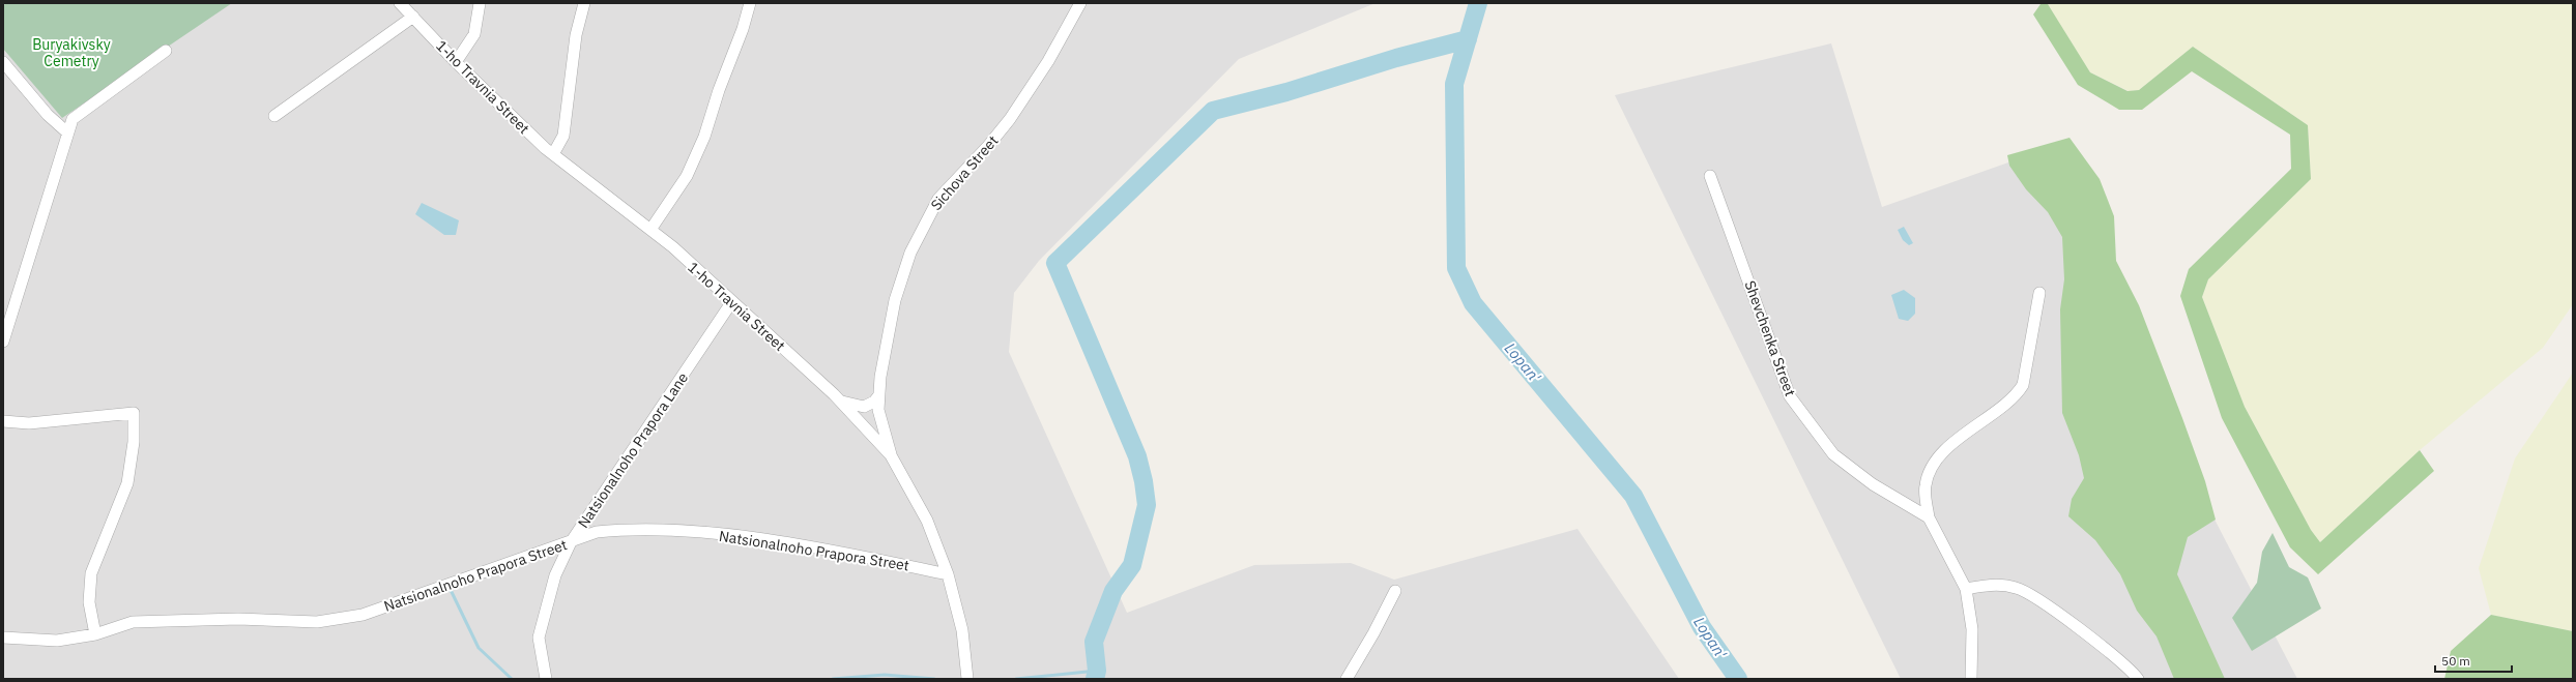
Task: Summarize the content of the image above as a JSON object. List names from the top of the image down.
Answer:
{
  "streets": {
    "street": [
      "1-ho Travnia Street",
      "Sichova Street",
      "Shevchenka Street",
      "Natsionalnoho Prapora Lane",
      "Natsionalnoho Prapora Street"
    ]
  },
  "crossings": [
    ["1-ho Travnia Street", "Sichova Street"],
    ["1-ho Travnia Street", "Natsionalnoho Prapora Lane"],
    ["1-ho Travnia Street", "Natsionalnoho Prapora Street"],
    ["Natsionalnoho Prapora Lane", "Natsionalnoho Prapora Street"]
  ],
  "water": ["Lopan'"],
  "parks": ["Buryakivsky Cemetry"],
  "scale_bar": "50 m"
}
